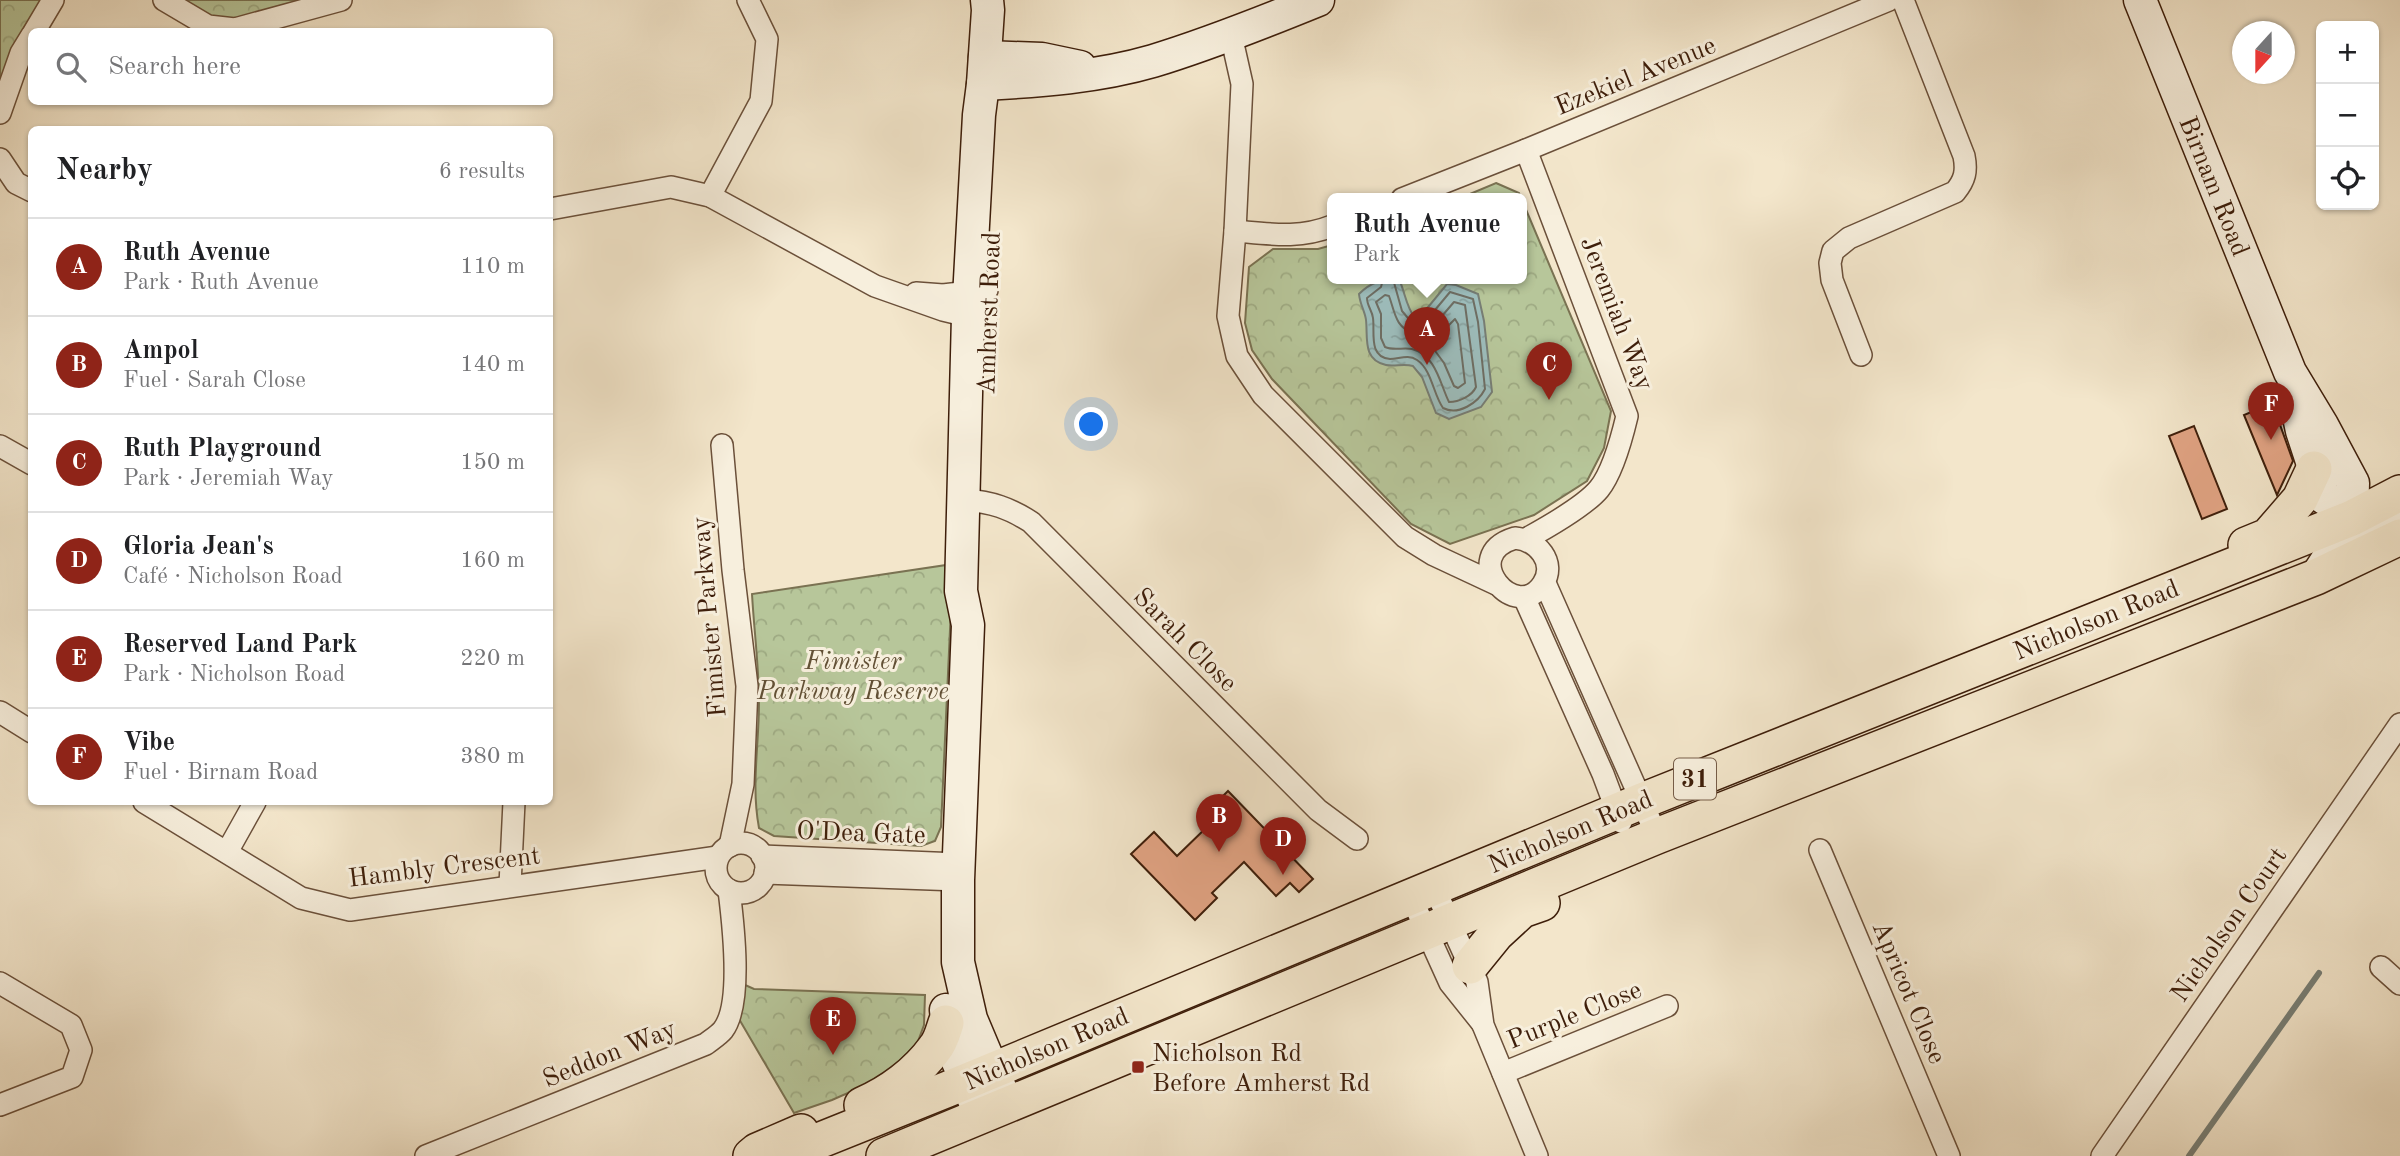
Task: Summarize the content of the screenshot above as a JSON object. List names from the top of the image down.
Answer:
{
  "streets": {
    "main road": [
      "Birnam Road",
      "Amherst Road",
      "Nicholson Road",
      "31"
    ],
    "street": [
      "Ezekiel Avenue",
      "Jeremiah Way",
      "Fimister Parkway",
      "Sarah Close",
      "O'Dea Gate",
      "Hambly Crescent",
      "Nicholson Court",
      "Apricot Close",
      "Purple Close",
      "Seddon Way"
    ]
  },
  "crossings": [
    ["Ezekiel Avenue", "Jeremiah Way"],
    ["Birnam Road", "Nicholson Road"],
    ["Amherst Road", "Nicholson Road"],
    ["Amherst Road", "Sarah Close"],
    ["Amherst Road", "O'Dea Gate"],
    ["Fimister Parkway", "O'Dea Gate"],
    ["Fimister Parkway", "Hambly Crescent"],
    ["Fimister Parkway", "Seddon Way"],
    ["O'Dea Gate", "Hambly Crescent"],
    ["Hambly Crescent", "Seddon Way"]
  ],
  "parks": ["Fimister Parkway Reserve"],
  "places": {
    "transit": ["Nicholson Rd Before Amherst Rd"]
  },
  "north": "bottom",
  "page": {
    "map_buttons": ["+", "−"],
    "search": "Search here",
    "heading": ["Nearby", "6 results"],
    "popup": ["Ruth Avenue", "Park"],
    "list": [
      {
        "mark": "A",
        "name": "Ruth Avenue",
        "note": "Park · Ruth Avenue",
        "value": "110 m"
      },
      {
        "mark": "B",
        "name": "Ampol",
        "note": "Fuel · Sarah Close",
        "value": "140 m"
      },
      {
        "mark": "C",
        "name": "Ruth Playground",
        "note": "Park · Jeremiah Way",
        "value": "150 m"
      },
      {
        "mark": "D",
        "name": "Gloria Jean's",
        "note": "Café · Nicholson Road",
        "value": "160 m"
      },
      {
        "mark": "E",
        "name": "Reserved Land Park",
        "note": "Park · Nicholson Road",
        "value": "220 m"
      },
      {
        "mark": "F",
        "name": "Vibe",
        "note": "Fuel · Birnam Road",
        "value": "380 m"
      }
    ],
    "pins": [
      "A",
      "C",
      "F",
      "B",
      "D",
      "E"
    ]
  }
}
